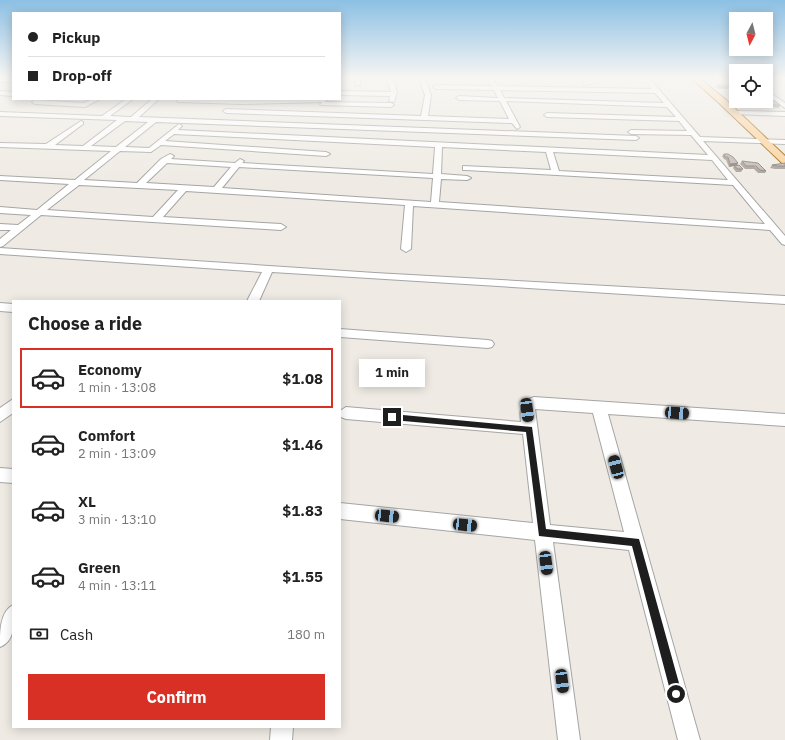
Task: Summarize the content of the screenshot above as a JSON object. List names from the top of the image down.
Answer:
{
  "north": "bottom",
  "page": {
    "banner": ["Pickup", "Drop-off"],
    "heading": "Choose a ride",
    "list": [
      {
        "name": "Economy",
        "note": "1 min · 13:08",
        "value": "$1.08"
      },
      {
        "name": "Comfort",
        "note": "2 min · 13:09",
        "value": "$1.46"
      },
      {
        "name": "XL",
        "note": "3 min · 13:10",
        "value": "$1.83"
      },
      {
        "name": "Green",
        "note": "4 min · 13:11",
        "value": "$1.55"
      }
    ],
    "bubble": "1 min",
    "pay": ["Cash", "180 m"],
    "buttons": "Confirm"
  }
}
